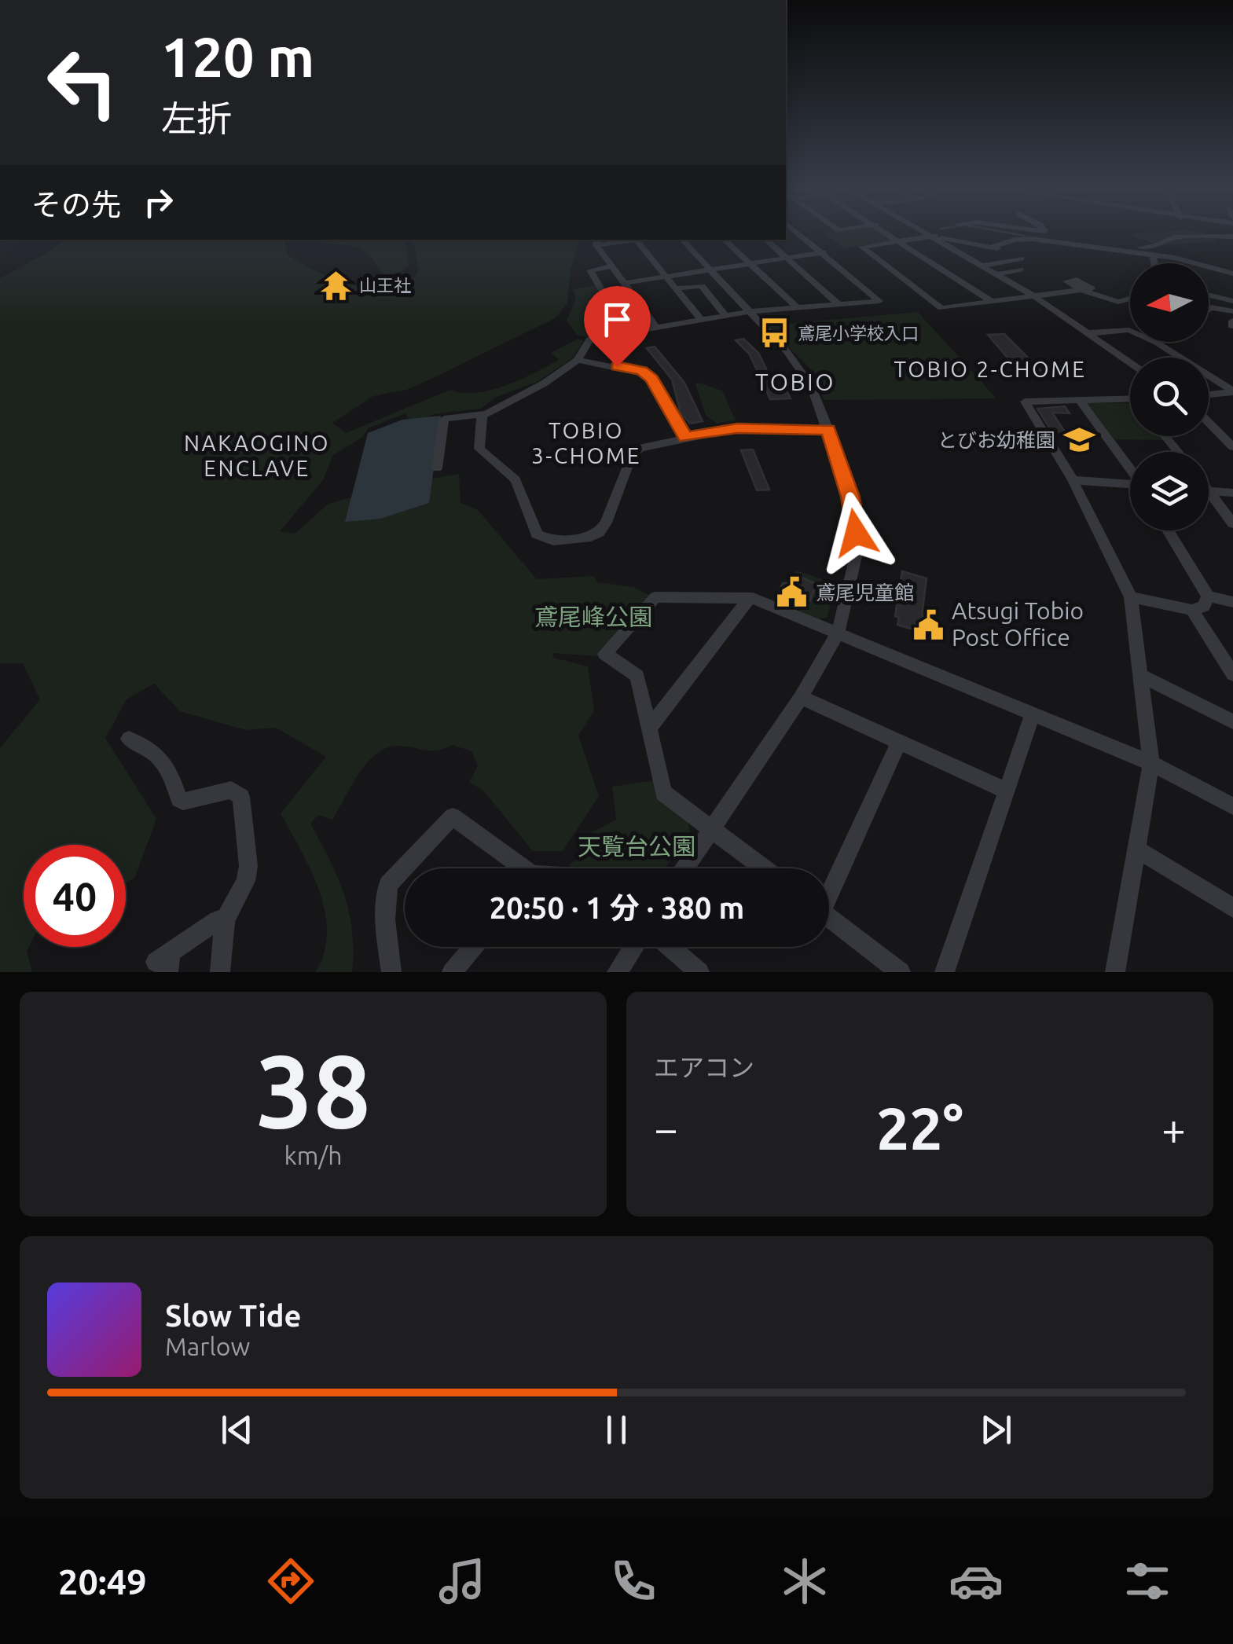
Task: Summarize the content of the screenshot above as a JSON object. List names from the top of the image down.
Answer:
{
  "districts": [
    "TOBIO 2-CHOME",
    "TOBIO",
    "TOBIO 3-CHOME",
    "NAKAOGINO ENCLAVE"
  ],
  "parks": ["鳶尾峰公園", "天覧台公園"],
  "places": {
    "temple": ["山王社"],
    "bus stop": ["鳶尾小学校入口"],
    "school or university": ["とびお幼稚園"],
    "public building": ["鳶尾児童館", "Atsugi Tobio Post Office"]
  },
  "north": "left",
  "page": {
    "turn": ["120 m", "左折"],
    "then": "その先",
    "limit": "40",
    "trip": "20:50 · 1 分 · 380 m",
    "tile": [
      ["38", "km/h"],
      "エアコン"
    ],
    "heat": ["−", "22°", "+"],
    "song": ["Slow Tide", "Marlow"],
    "tabs": "20:49"
  }
}
